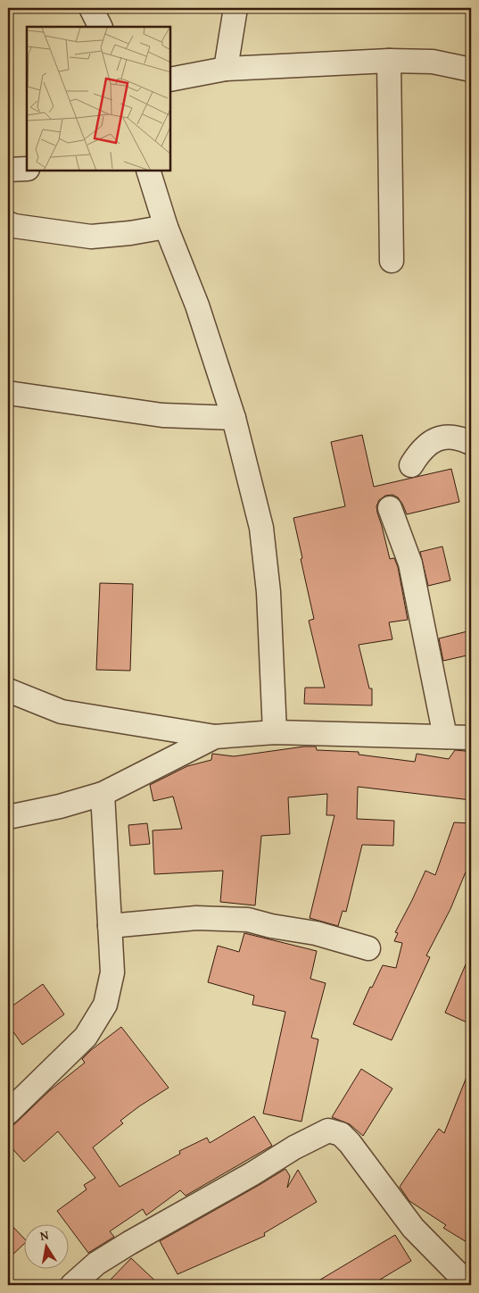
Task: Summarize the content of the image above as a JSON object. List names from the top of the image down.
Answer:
{
  "north": "top"
}
